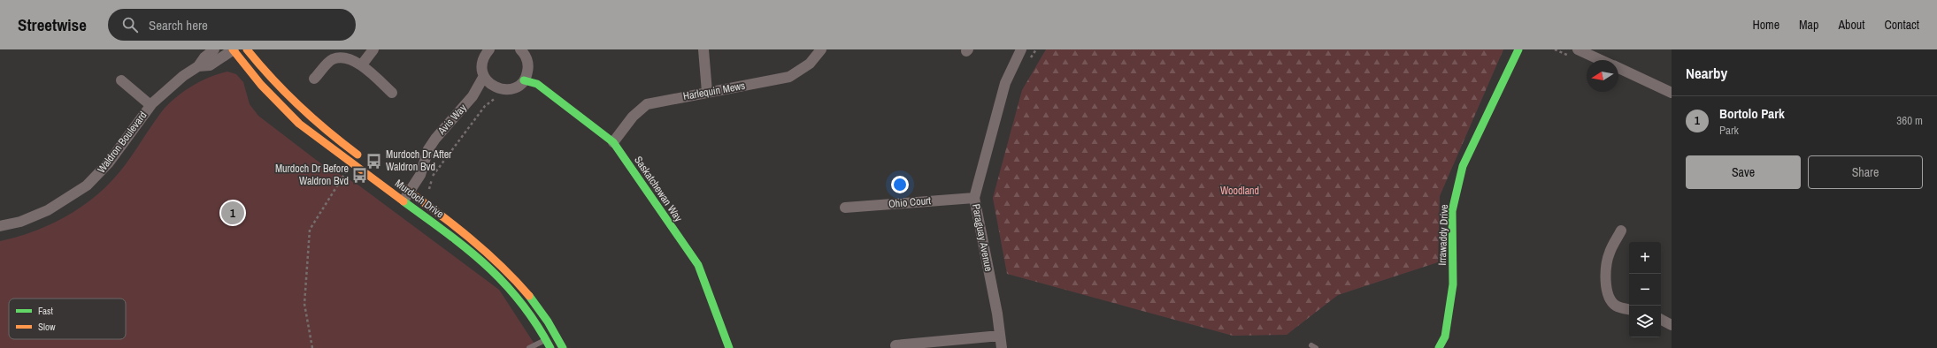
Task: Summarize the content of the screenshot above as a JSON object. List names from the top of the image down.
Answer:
{
  "streets": {
    "main road": ["Saskatchewan Way", "Murdoch Drive", "Irrawaddy Drive"],
    "street": [
      "Harlequin Mews",
      "Avis Way",
      "Waldron Boulevard",
      "Ohio Court",
      "Paraguay Avenue"
    ]
  },
  "crossings": [
    ["Harlequin Mews", "Saskatchewan Way"],
    ["Avis Way", "Murdoch Drive"],
    ["Waldron Boulevard", "Murdoch Drive"],
    ["Ohio Court", "Paraguay Avenue"]
  ],
  "parks": ["Woodland"],
  "places": {
    "bus stop": ["Murdoch Dr After Waldron Bvd", "Murdoch Dr Before Waldron Bvd"]
  },
  "legend": ["Fast", "Slow"],
  "north": "left",
  "page": {
    "header": "Streetwise",
    "search": "Search here",
    "nav": [
      "Home",
      "Map",
      "About",
      "Contact"
    ],
    "heading": "Nearby",
    "list": [
      {
        "mark": "1",
        "name": "Bortolo Park",
        "note": "Park",
        "value": "360 m"
      }
    ],
    "buttons": ["Save", "Share"],
    "pins": "1",
    "map_buttons": ["+", "−"]
  }
}
